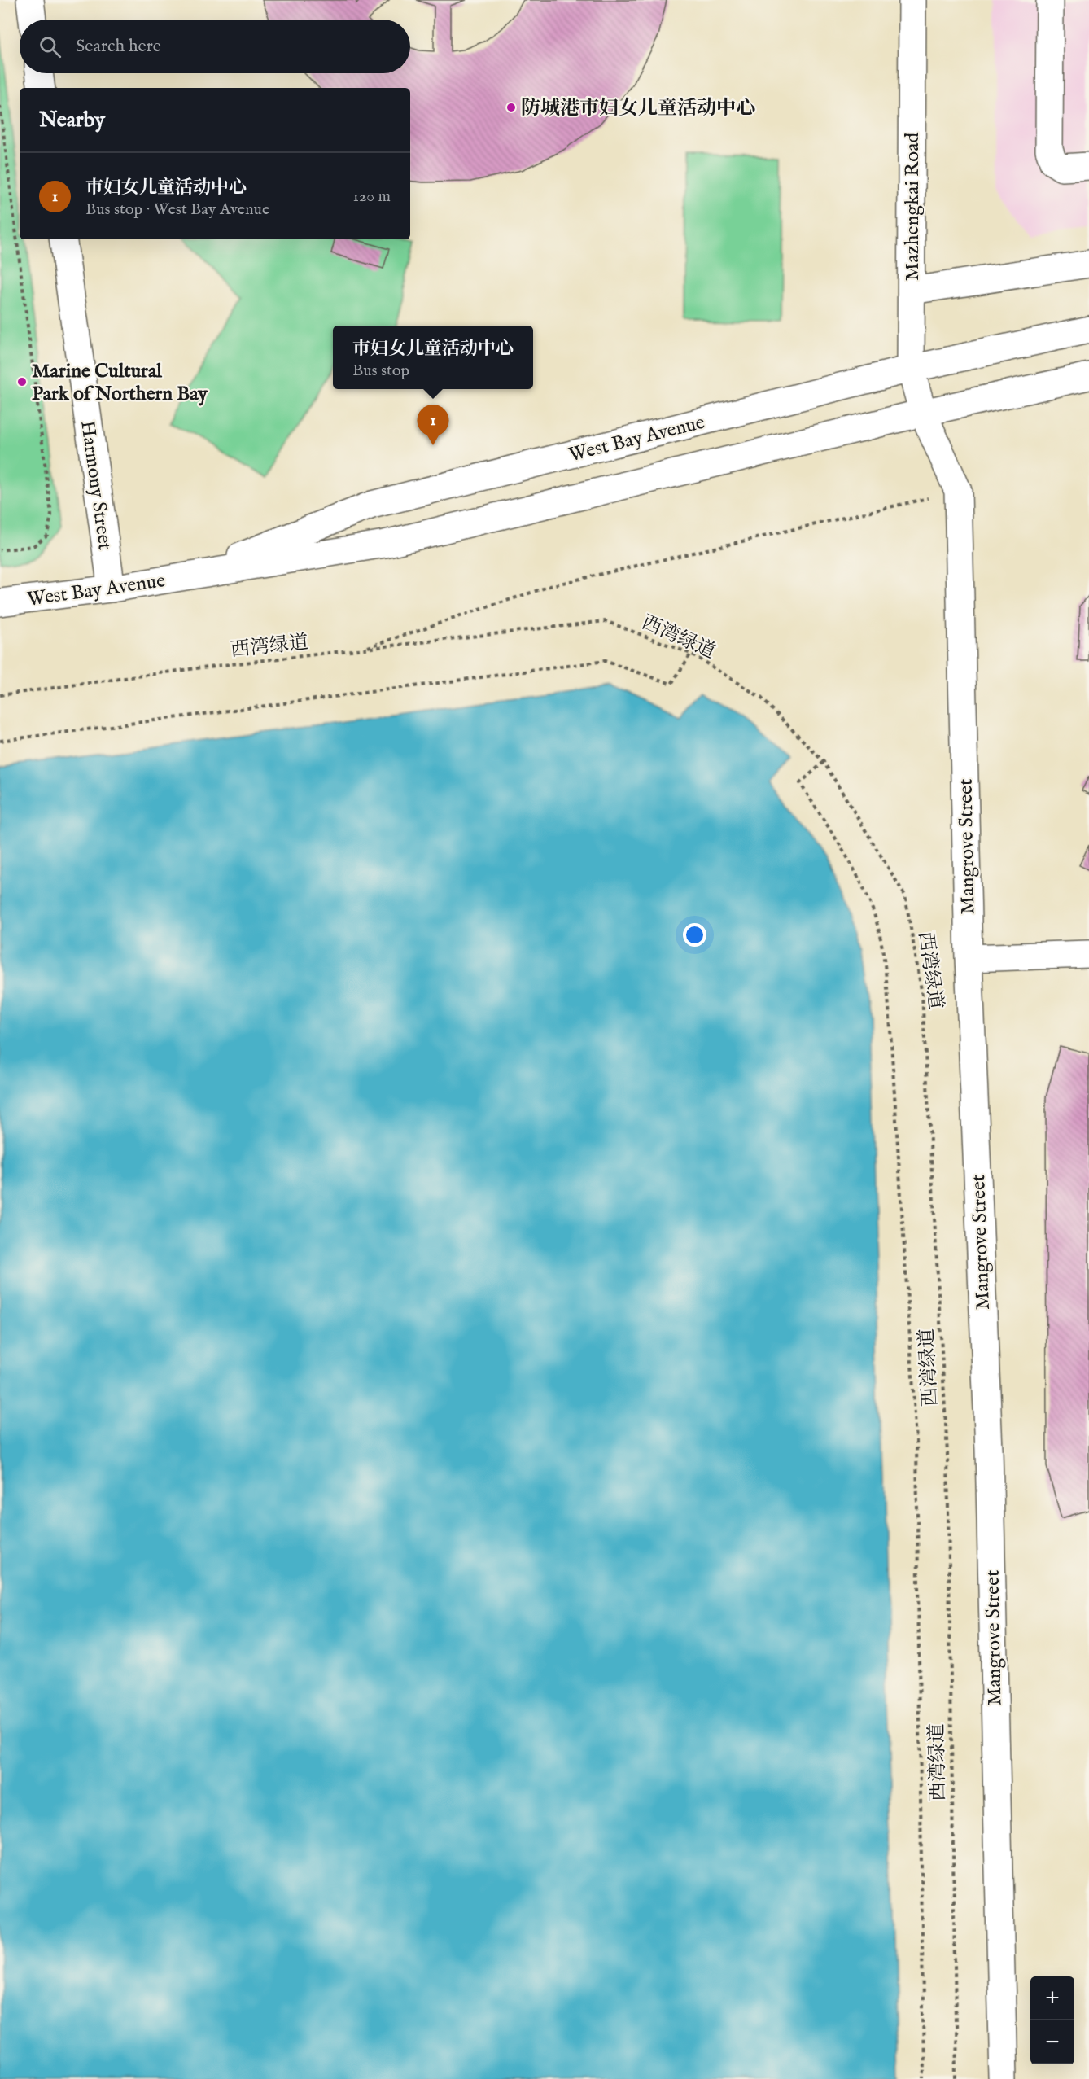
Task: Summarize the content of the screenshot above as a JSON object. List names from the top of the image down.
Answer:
{
  "streets": {
    "main road": [
      "Mazhengkai Road",
      "West Bay Avenue",
      "Harmony Street",
      "Mangrove Street"
    ],
    "path": ["西湾绿道"]
  },
  "crossings": [
    ["Mazhengkai Road", "West Bay Avenue"],
    ["Mazhengkai Road", "Mangrove Street"],
    ["West Bay Avenue", "Harmony Street"],
    ["West Bay Avenue", "Mangrove Street"]
  ],
  "places": ["防城港市妇女儿童活动中心", "Marine Cultural Park of Northern Bay"],
  "page": {
    "search": "Search here",
    "heading": "Nearby",
    "list": [
      {
        "mark": "1",
        "name": "巿妇女儿童活动中心",
        "note": "Bus stop · West Bay Avenue",
        "value": "120 m"
      }
    ],
    "popup": ["巿妇女儿童活动中心", "Bus stop"],
    "pins": "1",
    "map_buttons": ["+", "−"]
  }
}
